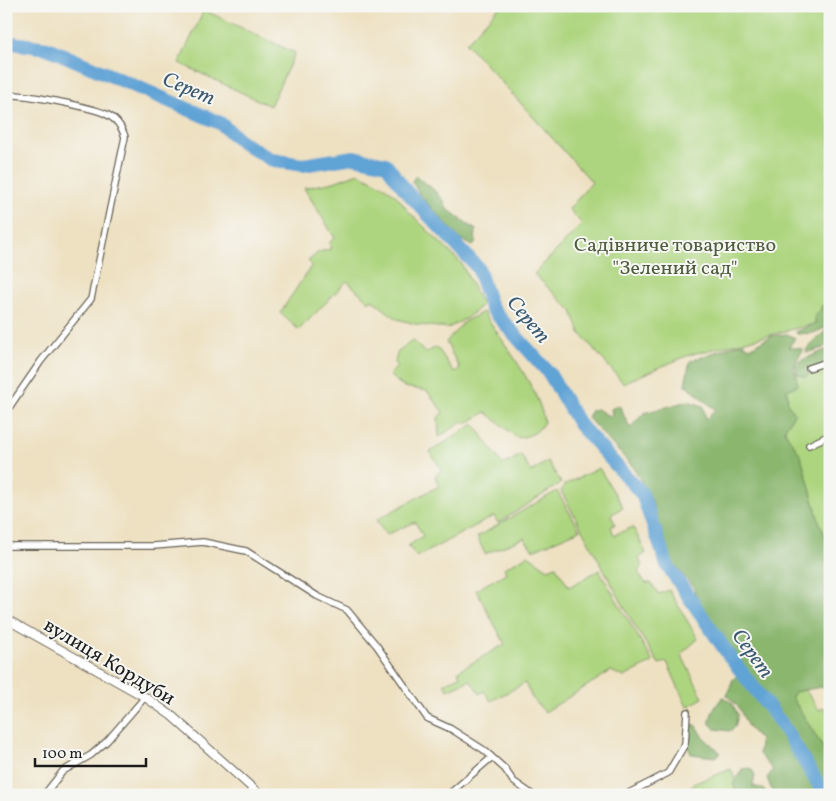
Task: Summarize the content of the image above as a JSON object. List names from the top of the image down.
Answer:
{
  "streets": {
    "street": ["вулиця Кордуби"]
  },
  "water": ["Серет"],
  "parks": ["Садівниче товариство \"Зелений сад\""],
  "scale_bar": "100 m"
}
